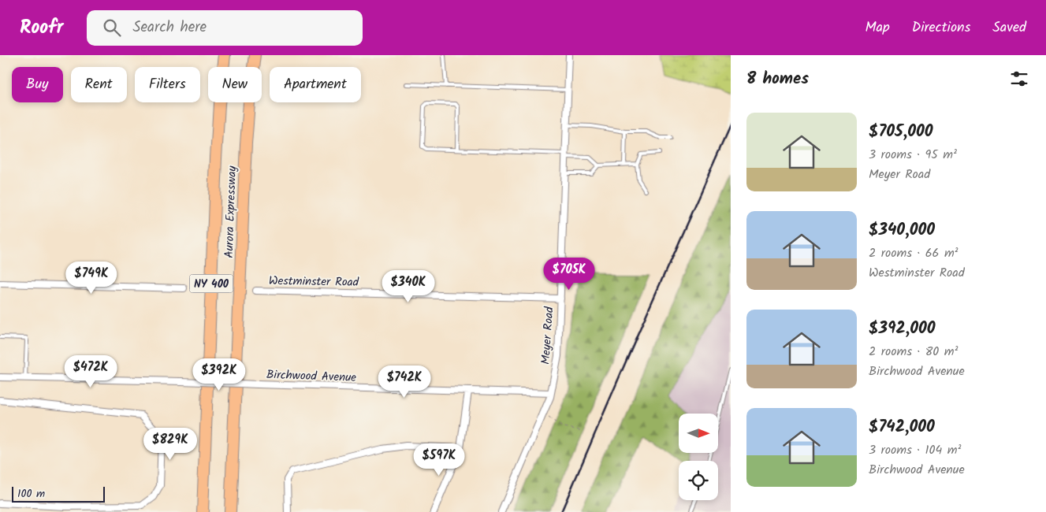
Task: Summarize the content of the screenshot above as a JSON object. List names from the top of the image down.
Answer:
{
  "streets": {
    "highway": ["Aurora Expressway", "NY 400"],
    "street": ["Westminster Road", "Meyer Road", "Birchwood Avenue"]
  },
  "crossings": [
    ["Westminster Road", "Meyer Road"],
    ["Meyer Road", "Birchwood Avenue"]
  ],
  "scale_bar": "100 m",
  "north": "right",
  "page": {
    "header": "Roofr",
    "search": "Search here",
    "nav": ["Map", "Directions", "Saved"],
    "heading": "8 homes",
    "chip": [
      "Buy",
      "Rent",
      "Filters",
      "New",
      "Apartment"
    ],
    "list": [
      {
        "name": "$705,000",
        "note": "3 rooms · 95 m² · Meyer Road"
      },
      {
        "name": "$340,000",
        "note": "2 rooms · 66 m² · Westminster Road"
      },
      {
        "name": "$392,000",
        "note": "2 rooms · 80 m² · Birchwood Avenue"
      },
      {
        "name": "$742,000",
        "note": "3 rooms · 104 m² · Birchwood Avenue"
      }
    ],
    "price": [
      "$705K",
      "$749K",
      "$340K",
      "$472K",
      "$392K",
      "$742K",
      "$829K",
      "$597K"
    ],
    "scale": "100 m"
  }
}
